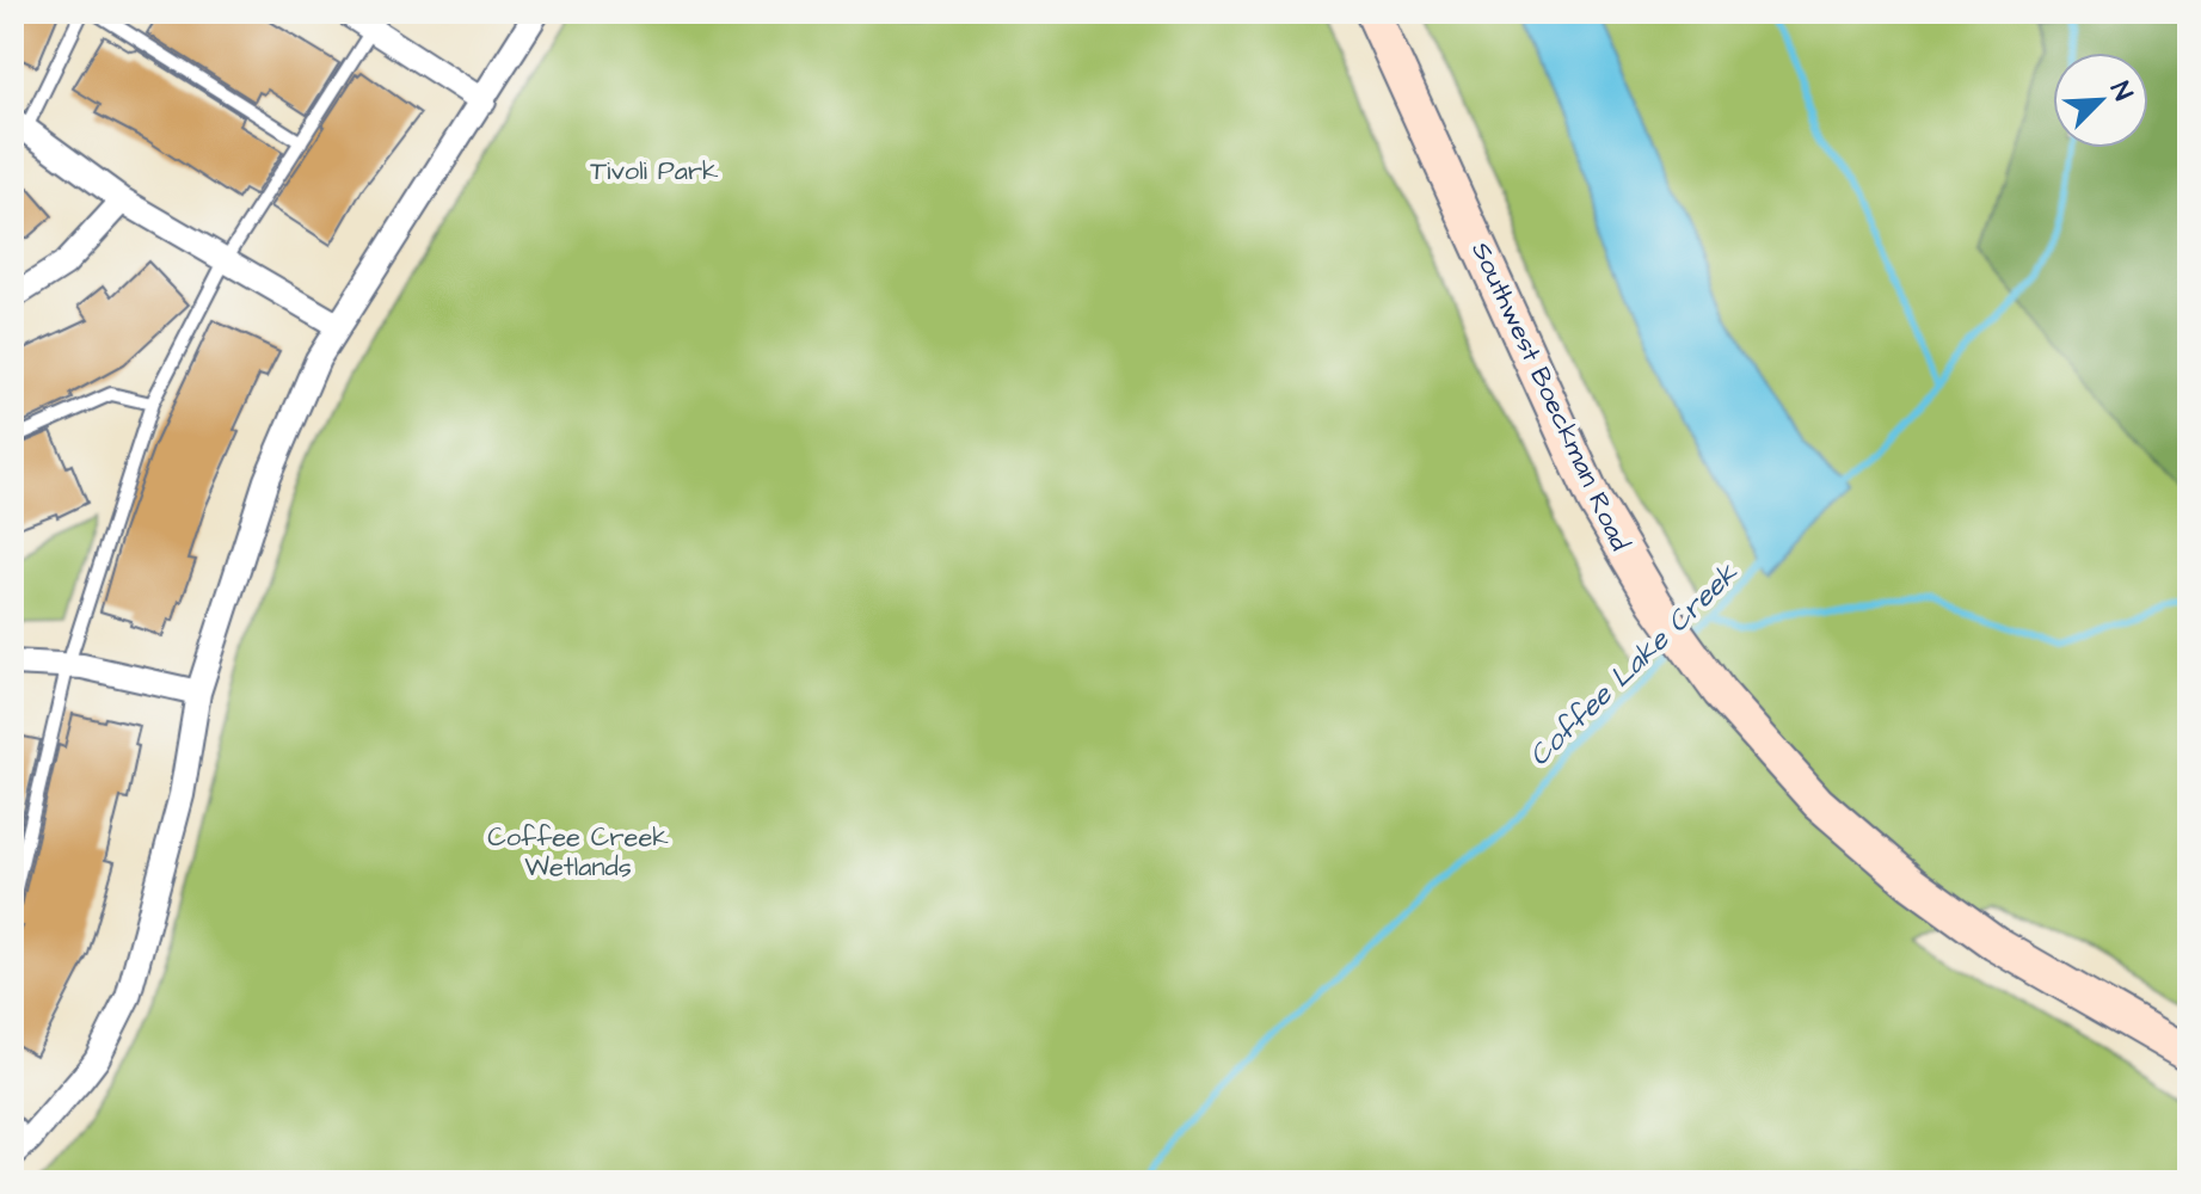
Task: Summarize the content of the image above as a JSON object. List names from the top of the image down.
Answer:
{
  "streets": {
    "main road": ["Southwest Boeckman Road"]
  },
  "water": ["Coffee Lake Creek"],
  "parks": ["Tivoli Park", "Coffee Creek Wetlands"],
  "north": "top right"
}
